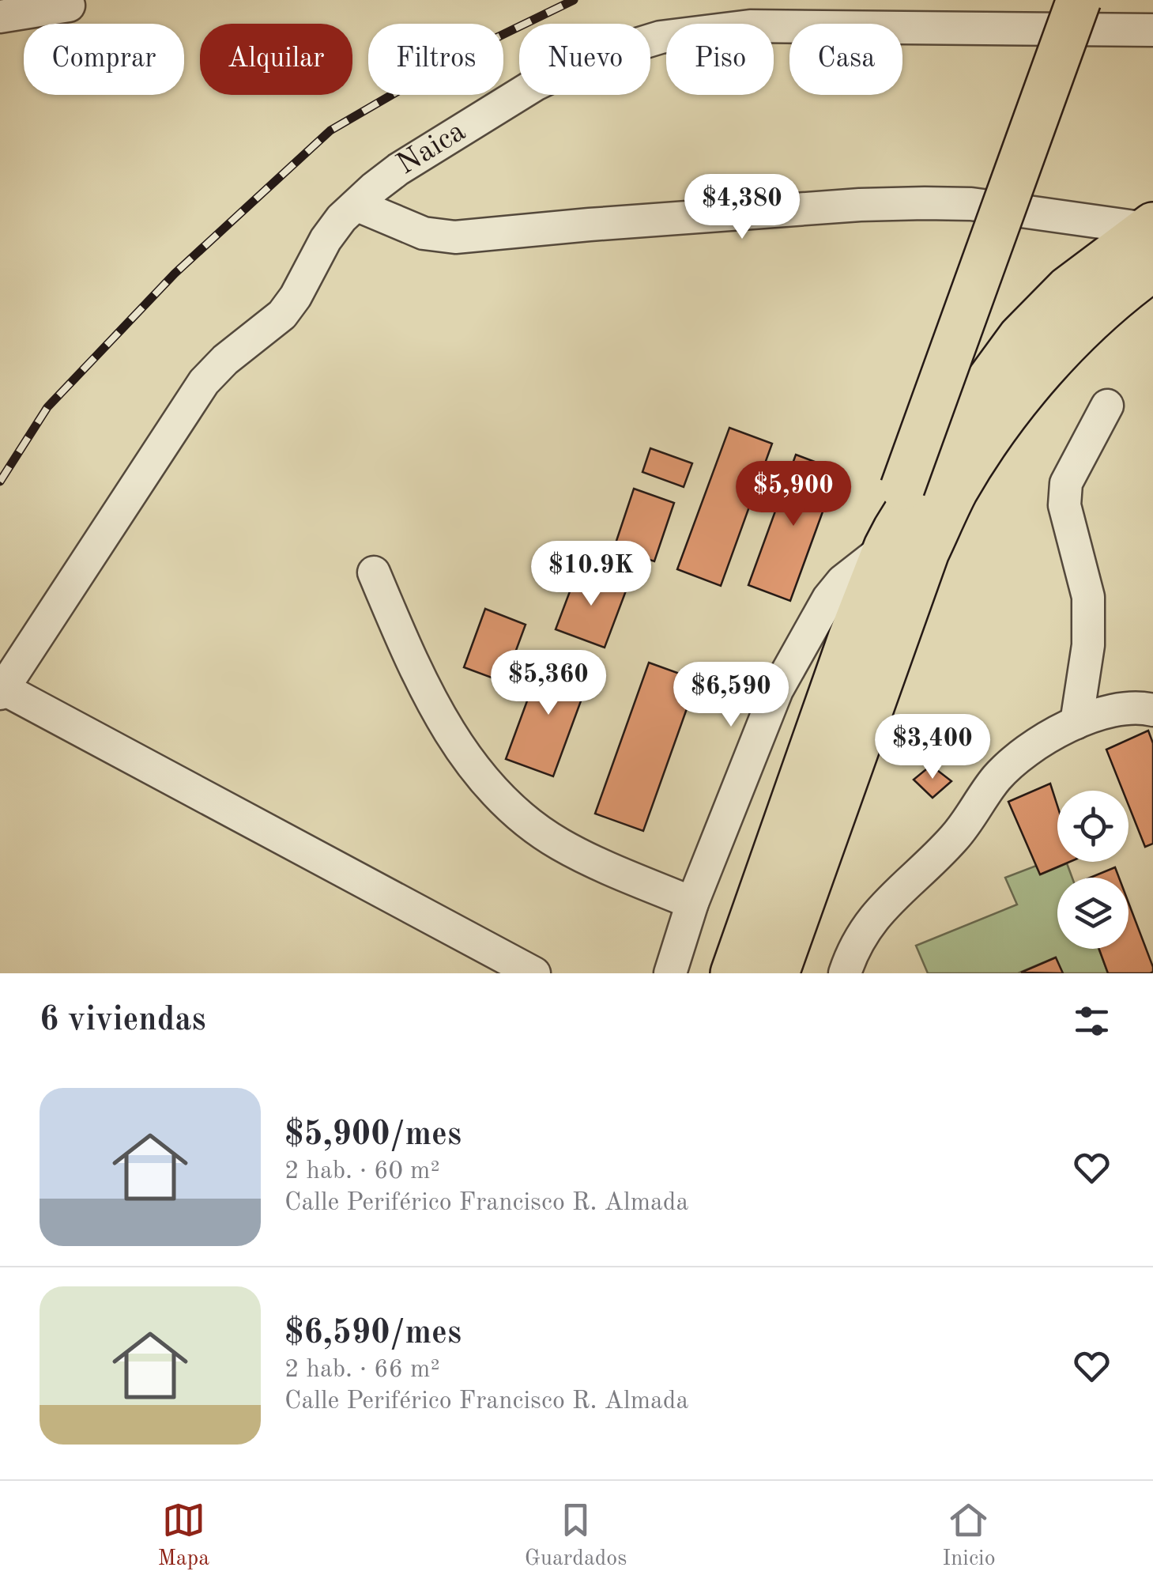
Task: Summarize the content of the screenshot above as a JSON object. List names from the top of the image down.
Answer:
{
  "streets": {
    "street": ["Naica"]
  },
  "page": {
    "chip": [
      "Comprar",
      "Alquilar",
      "Filtros",
      "Nuevo",
      "Piso",
      "Casa"
    ],
    "price": [
      "$4,380",
      "$5,900",
      "$10.9K",
      "$5,360",
      "$6,590",
      "$3,400"
    ],
    "heading": "6 viviendas",
    "list": [
      {
        "name": "$5,900/mes",
        "note": "2 hab. · 60 m² · Calle Periférico Francisco R. Almada"
      },
      {
        "name": "$6,590/mes",
        "note": "2 hab. · 66 m² · Calle Periférico Francisco R. Almada"
      }
    ],
    "tabs": ["Mapa", "Guardados", "Inicio"]
  }
}
